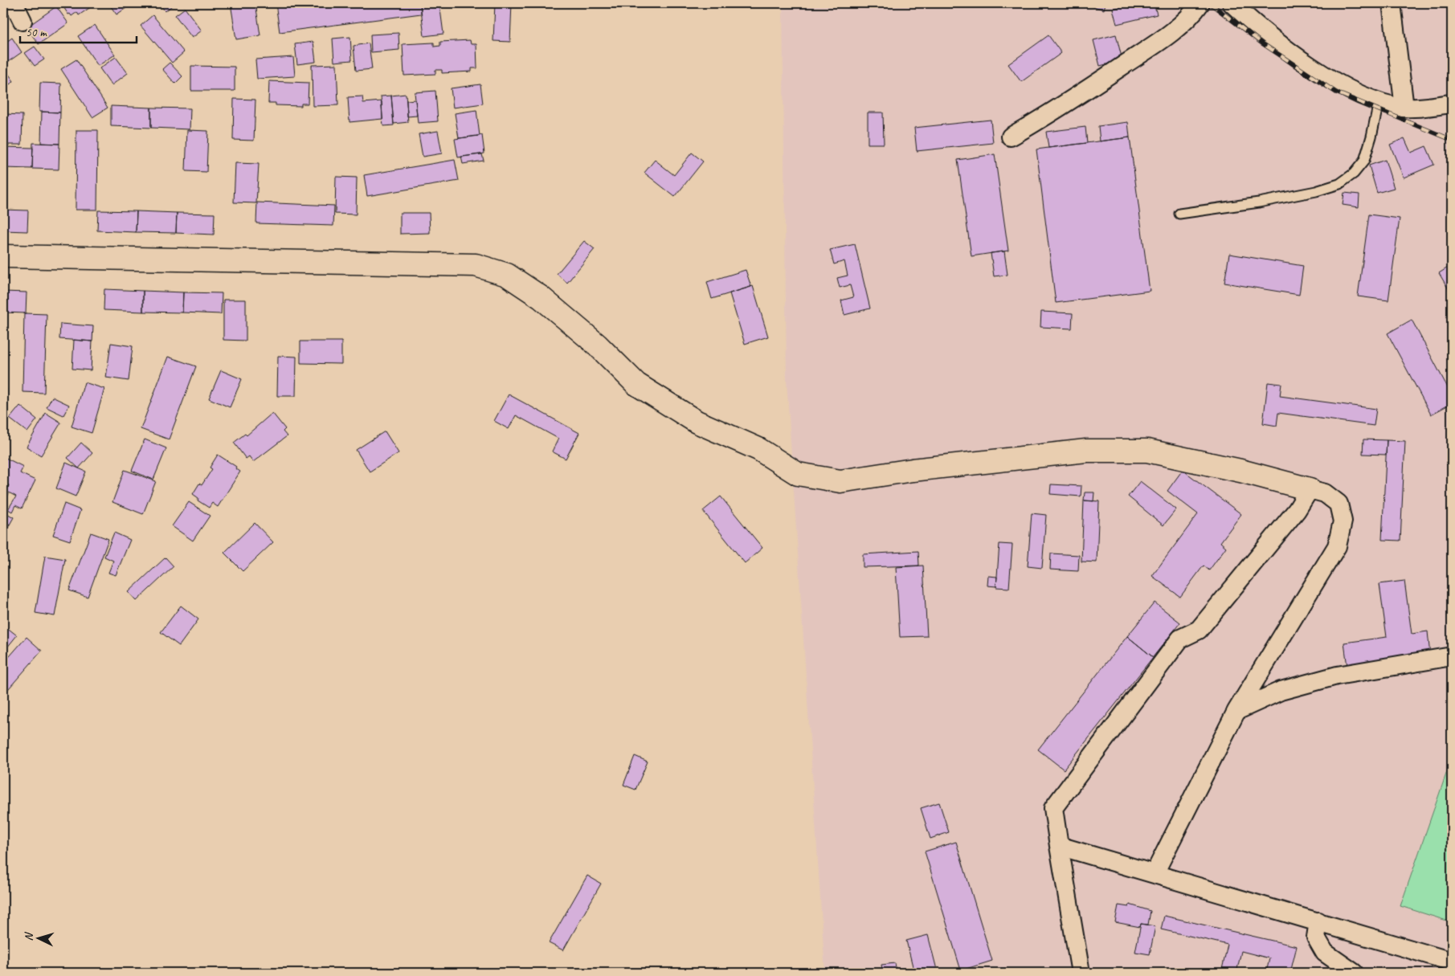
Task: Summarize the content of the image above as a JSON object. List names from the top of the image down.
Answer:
{
  "scale_bar": "50 m",
  "north": "left"
}
